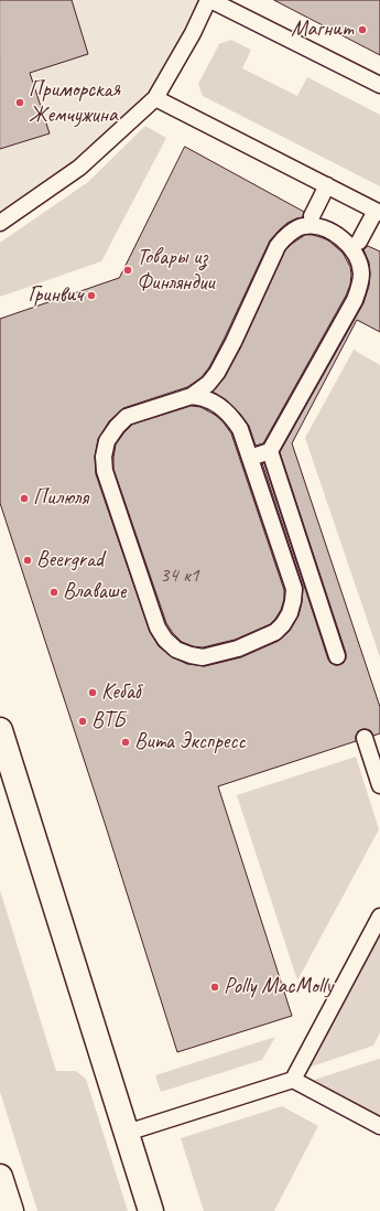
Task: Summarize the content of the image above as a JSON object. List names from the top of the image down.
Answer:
{
  "places": [
    "Магнит",
    "Приморская Жемчужина",
    "Товары из Финляндии",
    "Гринвич",
    "Пилюля",
    "Beergrad",
    "Влаваше",
    "Кебаб",
    "ВТБ",
    "Вита Экспресс",
    "Polly MacMolly"
  ],
  "house_numbers": ["34 к1"]
}
